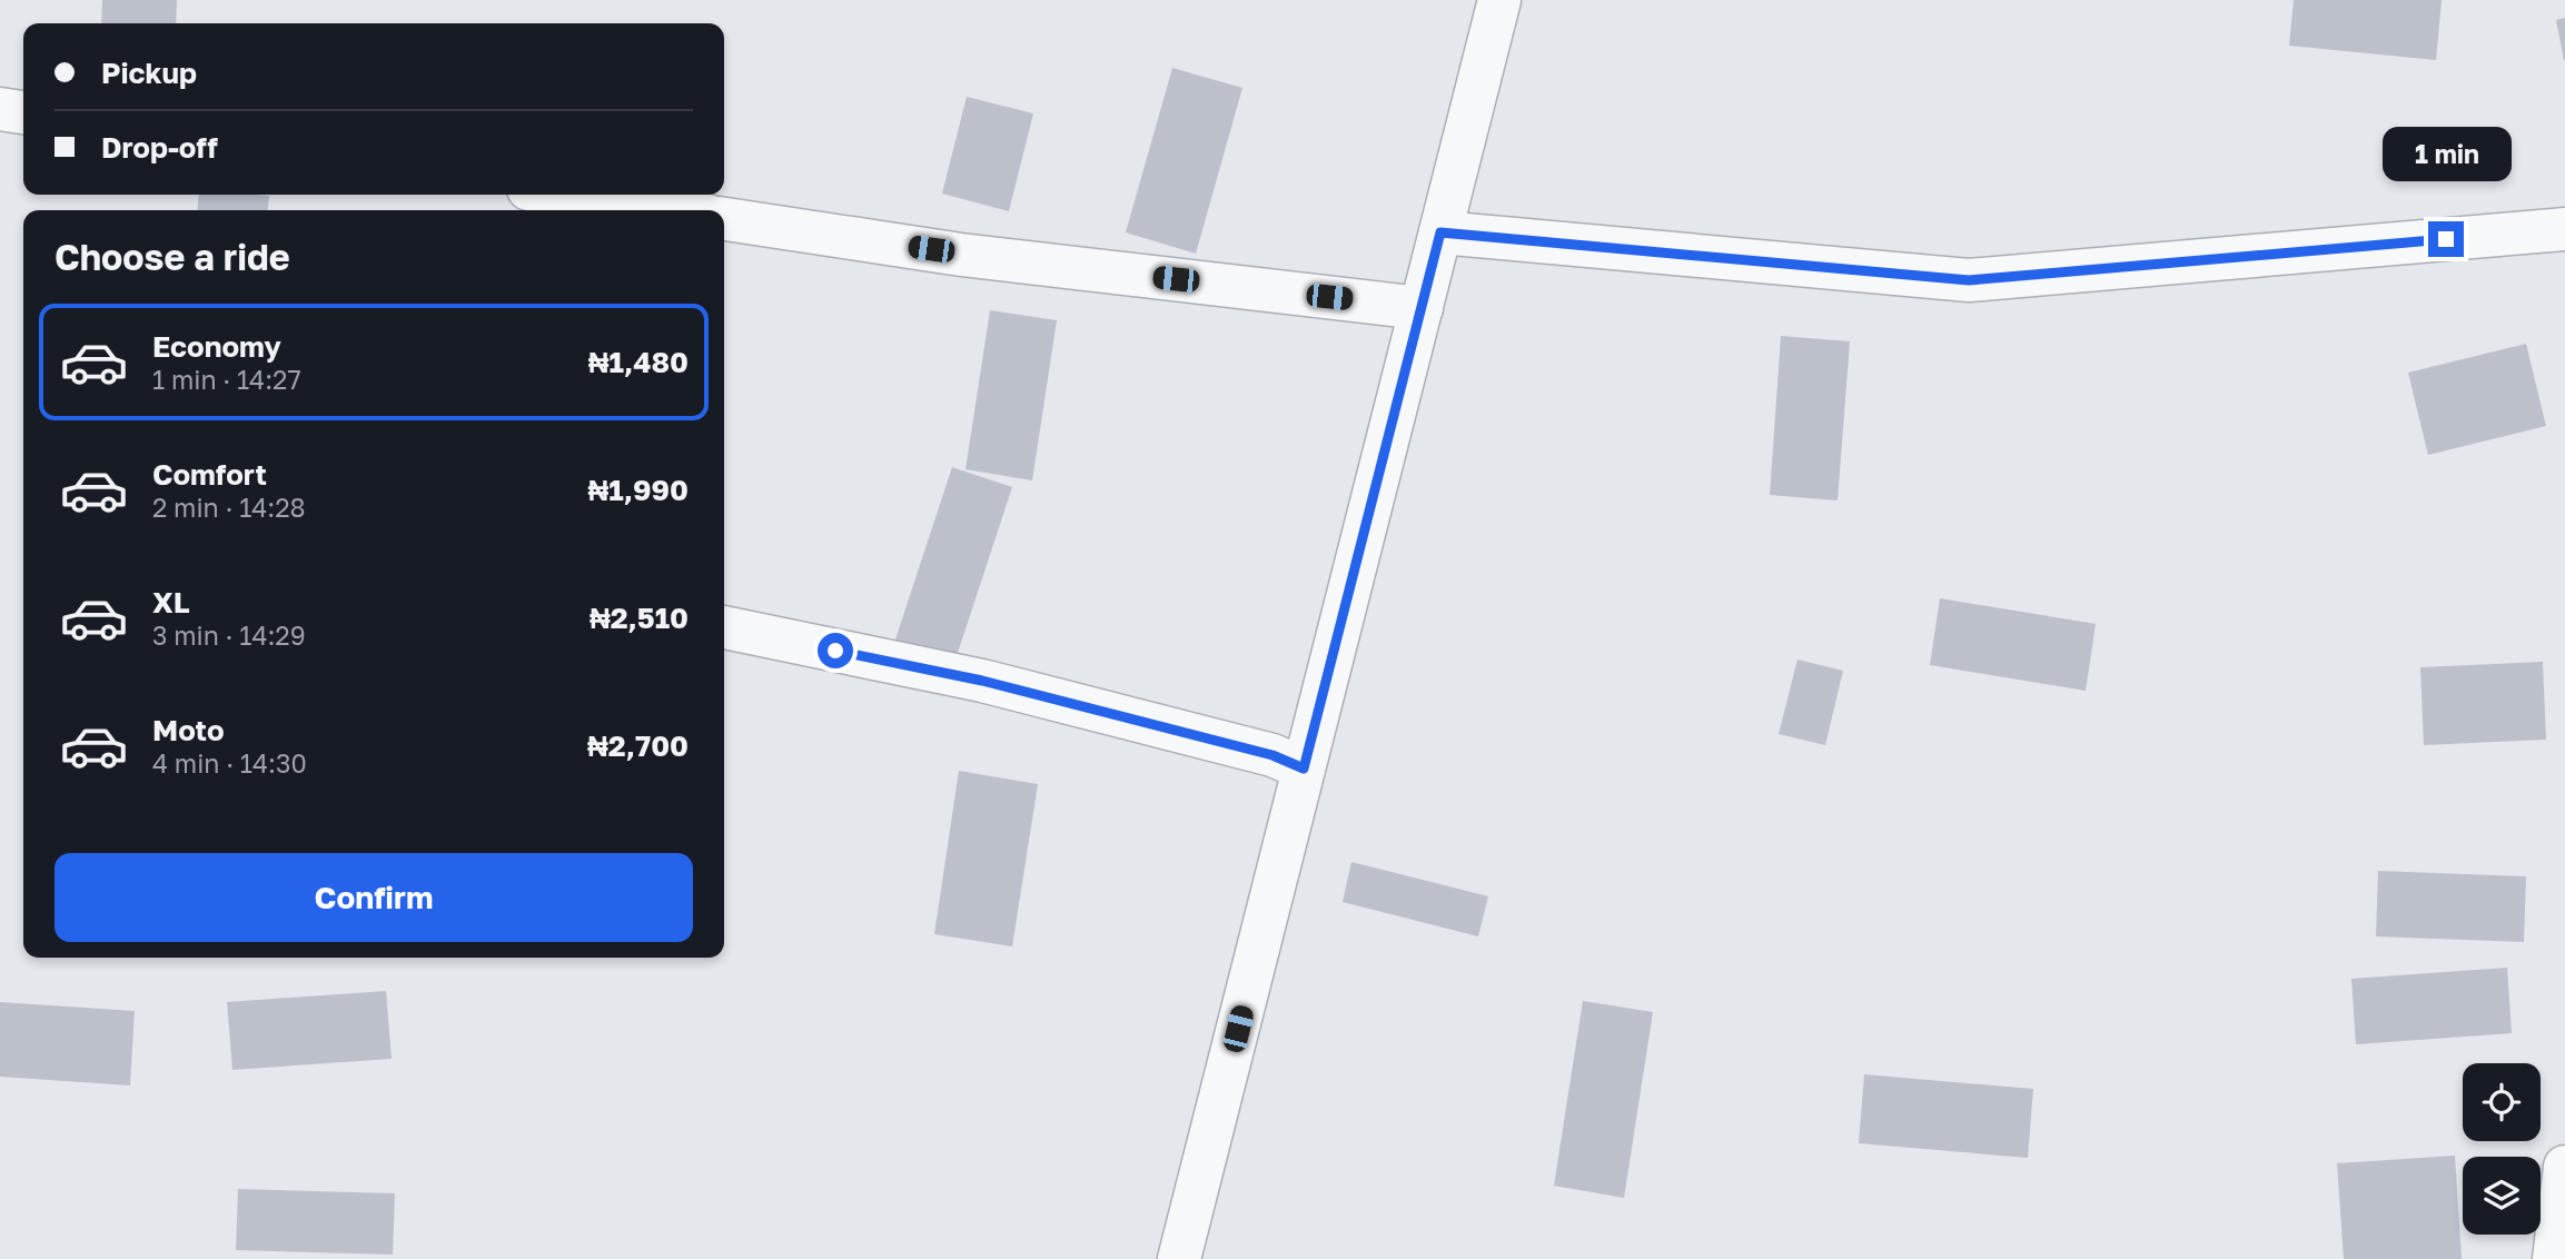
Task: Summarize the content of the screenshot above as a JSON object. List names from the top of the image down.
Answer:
{
  "page": {
    "banner": ["Pickup", "Drop-off"],
    "bubble": "1 min",
    "heading": "Choose a ride",
    "list": [
      {
        "name": "Economy",
        "note": "1 min · 14:27",
        "value": "₦1,480"
      },
      {
        "name": "Comfort",
        "note": "2 min · 14:28",
        "value": "₦1,990"
      },
      {
        "name": "XL",
        "note": "3 min · 14:29",
        "value": "₦2,510"
      },
      {
        "name": "Moto",
        "note": "4 min · 14:30",
        "value": "₦2,700"
      }
    ],
    "buttons": "Confirm"
  }
}
